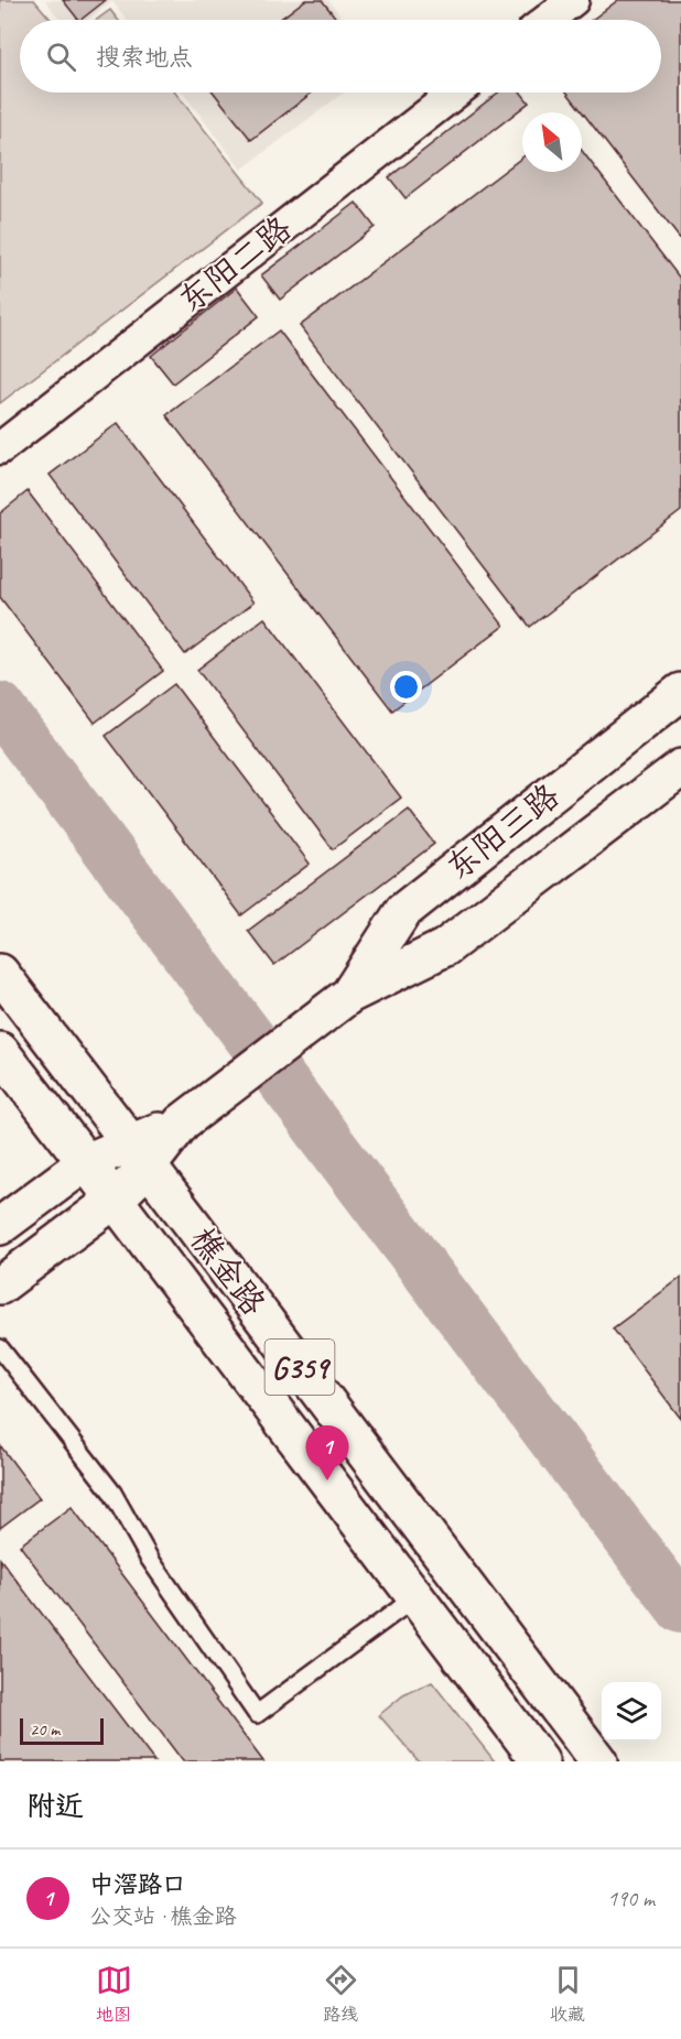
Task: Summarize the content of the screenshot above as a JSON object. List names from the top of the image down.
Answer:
{
  "streets": {
    "main road": ["东阳三路", "樵金路", "G359"],
    "street": ["东阳二路"]
  },
  "crossings": [
    ["东阳三路", "樵金路"]
  ],
  "scale_bar": "20 m",
  "north": "top left",
  "page": {
    "search": "搜索地点",
    "pins": "1",
    "scale": "20 m",
    "heading": "附近",
    "list": [
      {
        "mark": "1",
        "name": "中滘路口",
        "note": "公交站 · 樵金路",
        "value": "190 m"
      }
    ],
    "nav": ["地图", "路线", "收藏"]
  }
}
